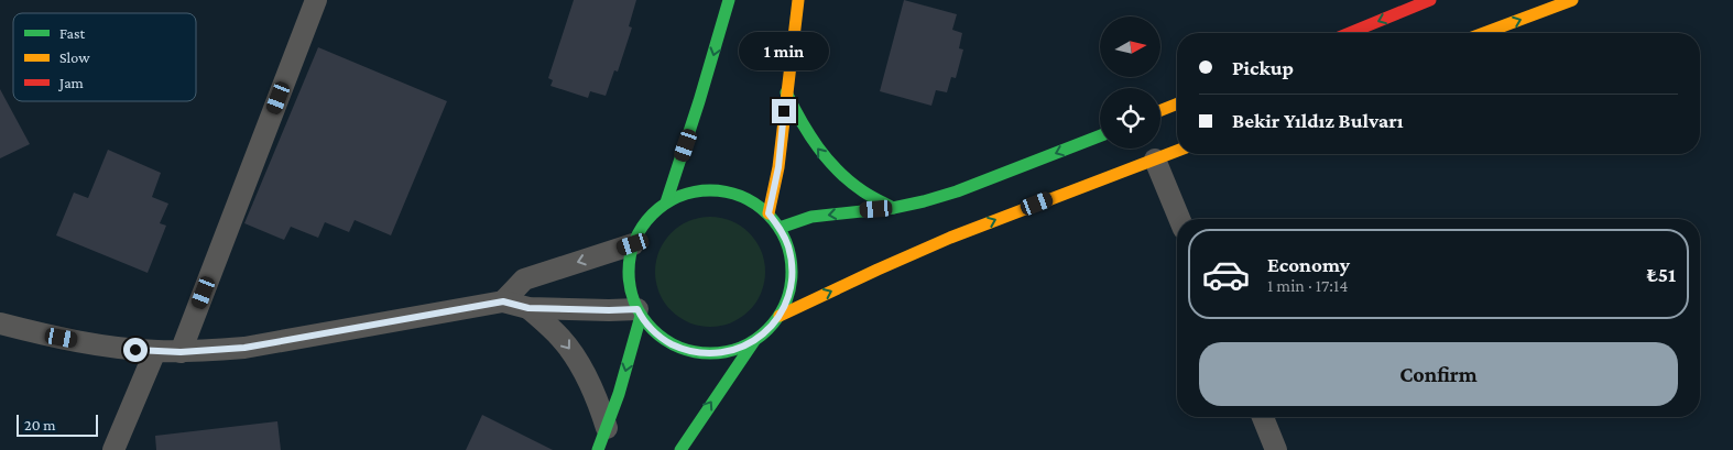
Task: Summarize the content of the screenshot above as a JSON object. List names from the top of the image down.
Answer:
{
  "legend": ["Fast", "Slow", "Jam"],
  "scale_bar": "20 m",
  "north": "right",
  "page": {
    "bubble": "1 min",
    "banner": ["Pickup", "Bekir Yıldız Bulvarı"],
    "list": [
      {
        "name": "Economy",
        "note": "1 min · 17:14",
        "value": "₺51"
      }
    ],
    "buttons": "Confirm",
    "scale": "20 m"
  }
}
